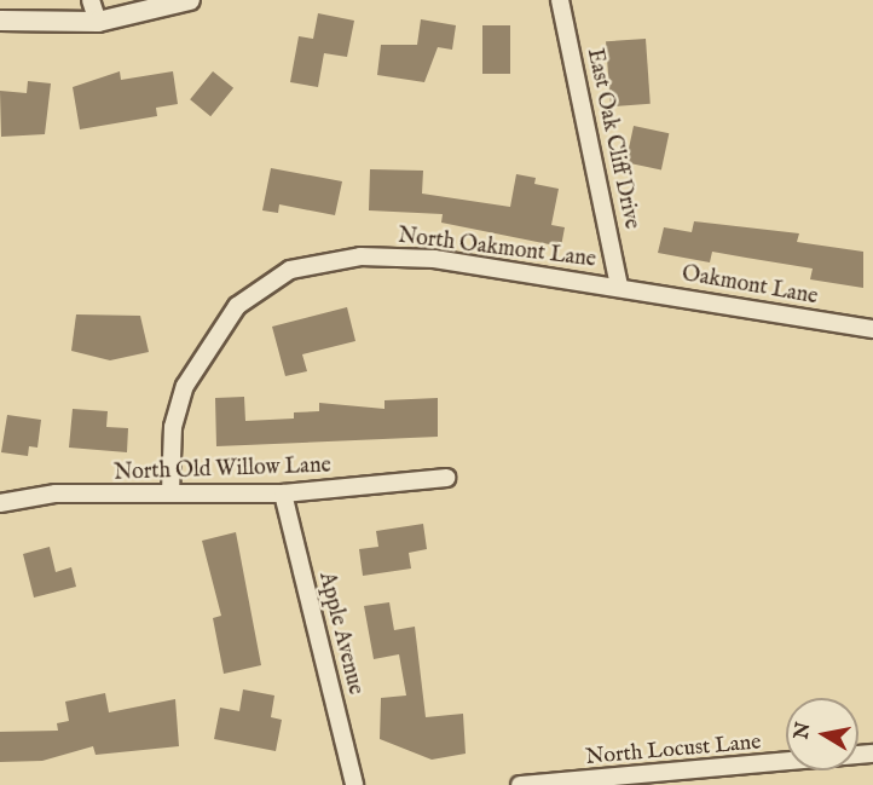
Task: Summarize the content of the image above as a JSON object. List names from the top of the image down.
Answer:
{
  "streets": {
    "street": [
      "East Oak Cliff Drive",
      "North Oakmont Lane",
      "Oakmont Lane",
      "North Old Willow Lane",
      "Apple Avenue",
      "North Locust Lane"
    ]
  },
  "crossings": [
    ["East Oak Cliff Drive", "North Oakmont Lane"],
    ["East Oak Cliff Drive", "Oakmont Lane"],
    ["North Oakmont Lane", "Oakmont Lane"],
    ["North Oakmont Lane", "North Old Willow Lane"],
    ["North Old Willow Lane", "Apple Avenue"]
  ],
  "north": "left"
}
